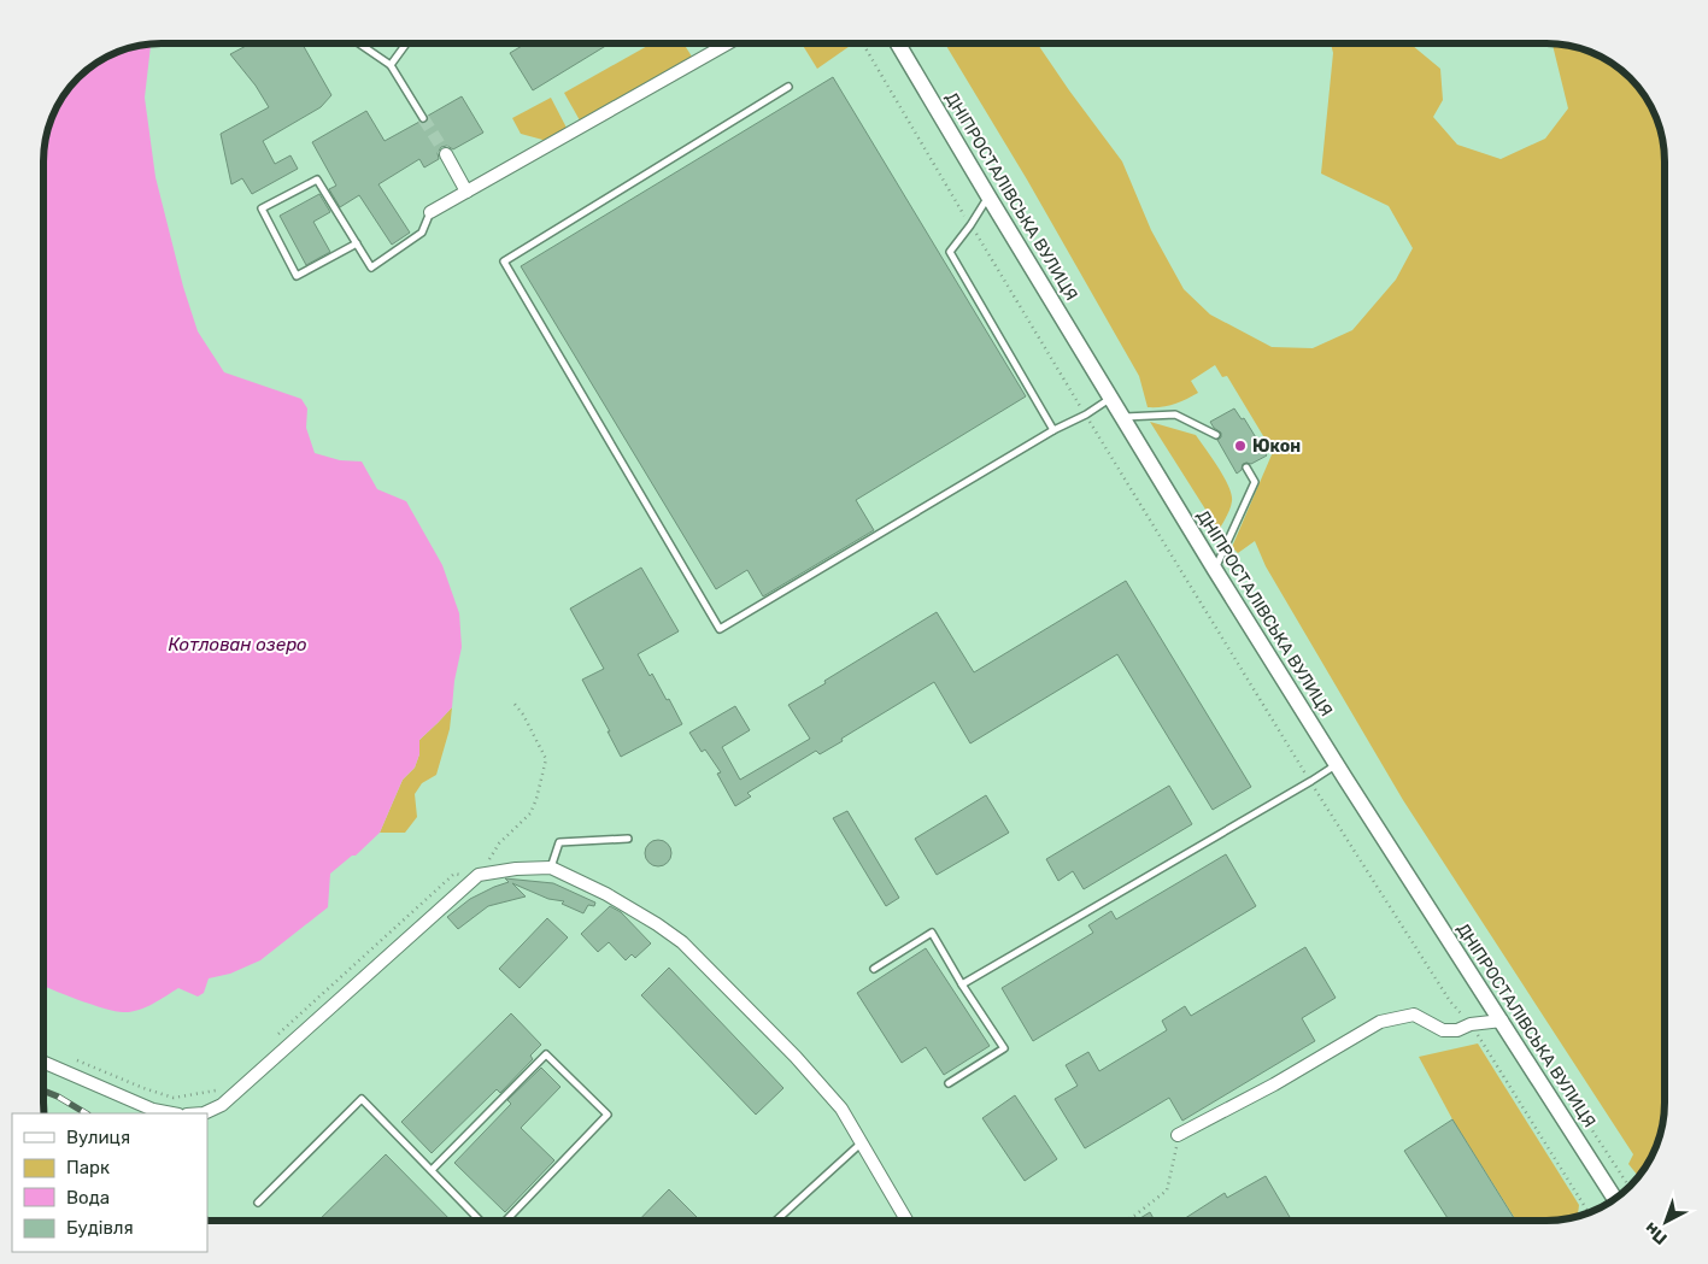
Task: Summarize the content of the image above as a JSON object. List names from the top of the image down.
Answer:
{
  "streets": {
    "street": ["ДНІПРОСТАЛІВСЬКА ВУЛИЦЯ"]
  },
  "water": ["Котлован озеро"],
  "places": ["Юкон"],
  "legend": [
    "Вулиця",
    "Парк",
    "Вода",
    "Будівля"
  ],
  "north": "bottom left"
}
